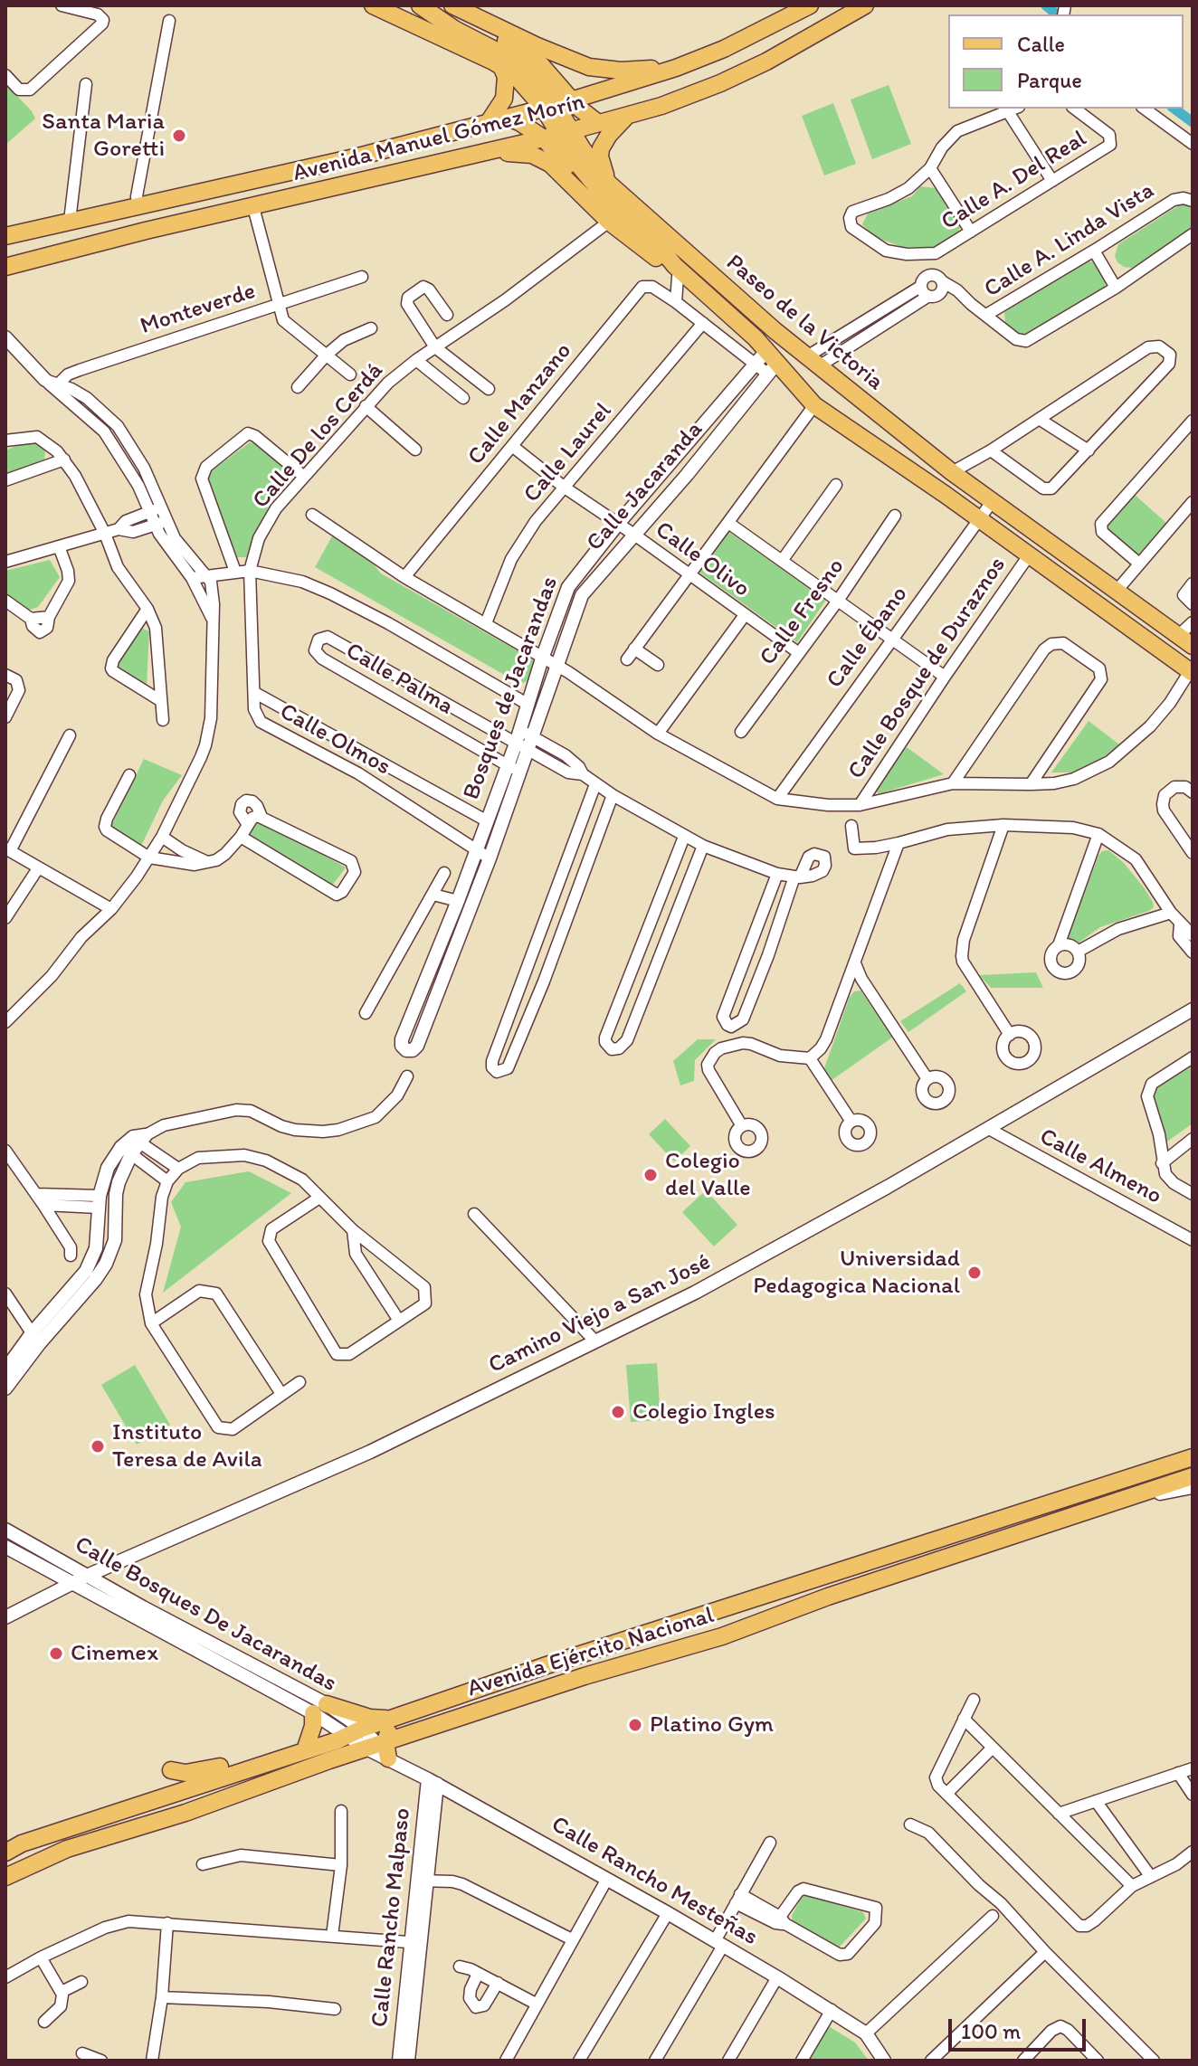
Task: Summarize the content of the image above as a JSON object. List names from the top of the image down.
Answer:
{
  "streets": {
    "main road": ["Avenida Manuel Gómez Morín", "Paseo de la Victoria", "Avenida Ejército Nacional"],
    "street": [
      "Calle A. Del Real",
      "Calle A. Linda Vista",
      "Monteverde",
      "Calle Manzano",
      "Calle De los Cerdá",
      "Calle Laurel",
      "Calle Jacaranda",
      "Calle Olivo",
      "Calle Fresno",
      "Calle Ébano",
      "Calle Bosque de Duraznos",
      "Calle Palma",
      "Bosques de Jacarandas",
      "Calle Olmos",
      "Calle Almeno",
      "Camino Viejo a San José",
      "Calle Bosques De Jacarandas",
      "Calle Rancho Mesteñas",
      "Calle Rancho Malpaso"
    ]
  },
  "crossings": [
    ["Avenida Manuel Gómez Morín", "Paseo de la Victoria"],
    ["Paseo de la Victoria", "Calle Ébano"],
    ["Calle Manzano", "Calle Laurel"],
    ["Calle Manzano", "Calle Jacaranda"],
    ["Calle Manzano", "Calle Olivo"],
    ["Calle Manzano", "Bosques de Jacarandas"],
    ["Calle De los Cerdá", "Calle Olmos"],
    ["Calle Laurel", "Calle Olivo"],
    ["Calle Jacaranda", "Calle Olivo"],
    ["Calle Jacaranda", "Calle Palma"],
    ["Calle Jacaranda", "Bosques de Jacarandas"],
    ["Calle Jacaranda", "Calle Olmos"],
    ["Calle Olivo", "Calle Fresno"],
    ["Calle Olivo", "Bosques de Jacarandas"],
    ["Calle Palma", "Bosques de Jacarandas"],
    ["Bosques de Jacarandas", "Calle Olmos"],
    ["Calle Almeno", "Camino Viejo a San José"],
    ["Camino Viejo a San José", "Calle Bosques De Jacarandas"],
    ["Calle Bosques De Jacarandas", "Avenida Ejército Nacional"],
    ["Calle Bosques De Jacarandas", "Calle Rancho Mesteñas"],
    ["Avenida Ejército Nacional", "Calle Rancho Mesteñas"],
    ["Calle Rancho Mesteñas", "Calle Rancho Malpaso"]
  ],
  "places": [
    "Santa Maria Goretti",
    "Colegio del Valle",
    "Universidad Pedagogica Nacional",
    "Colegio Ingles",
    "Instituto Teresa de Avila",
    "Cinemex",
    "Platino Gym"
  ],
  "legend": ["Calle", "Parque"],
  "scale_bar": "100 m"
}
